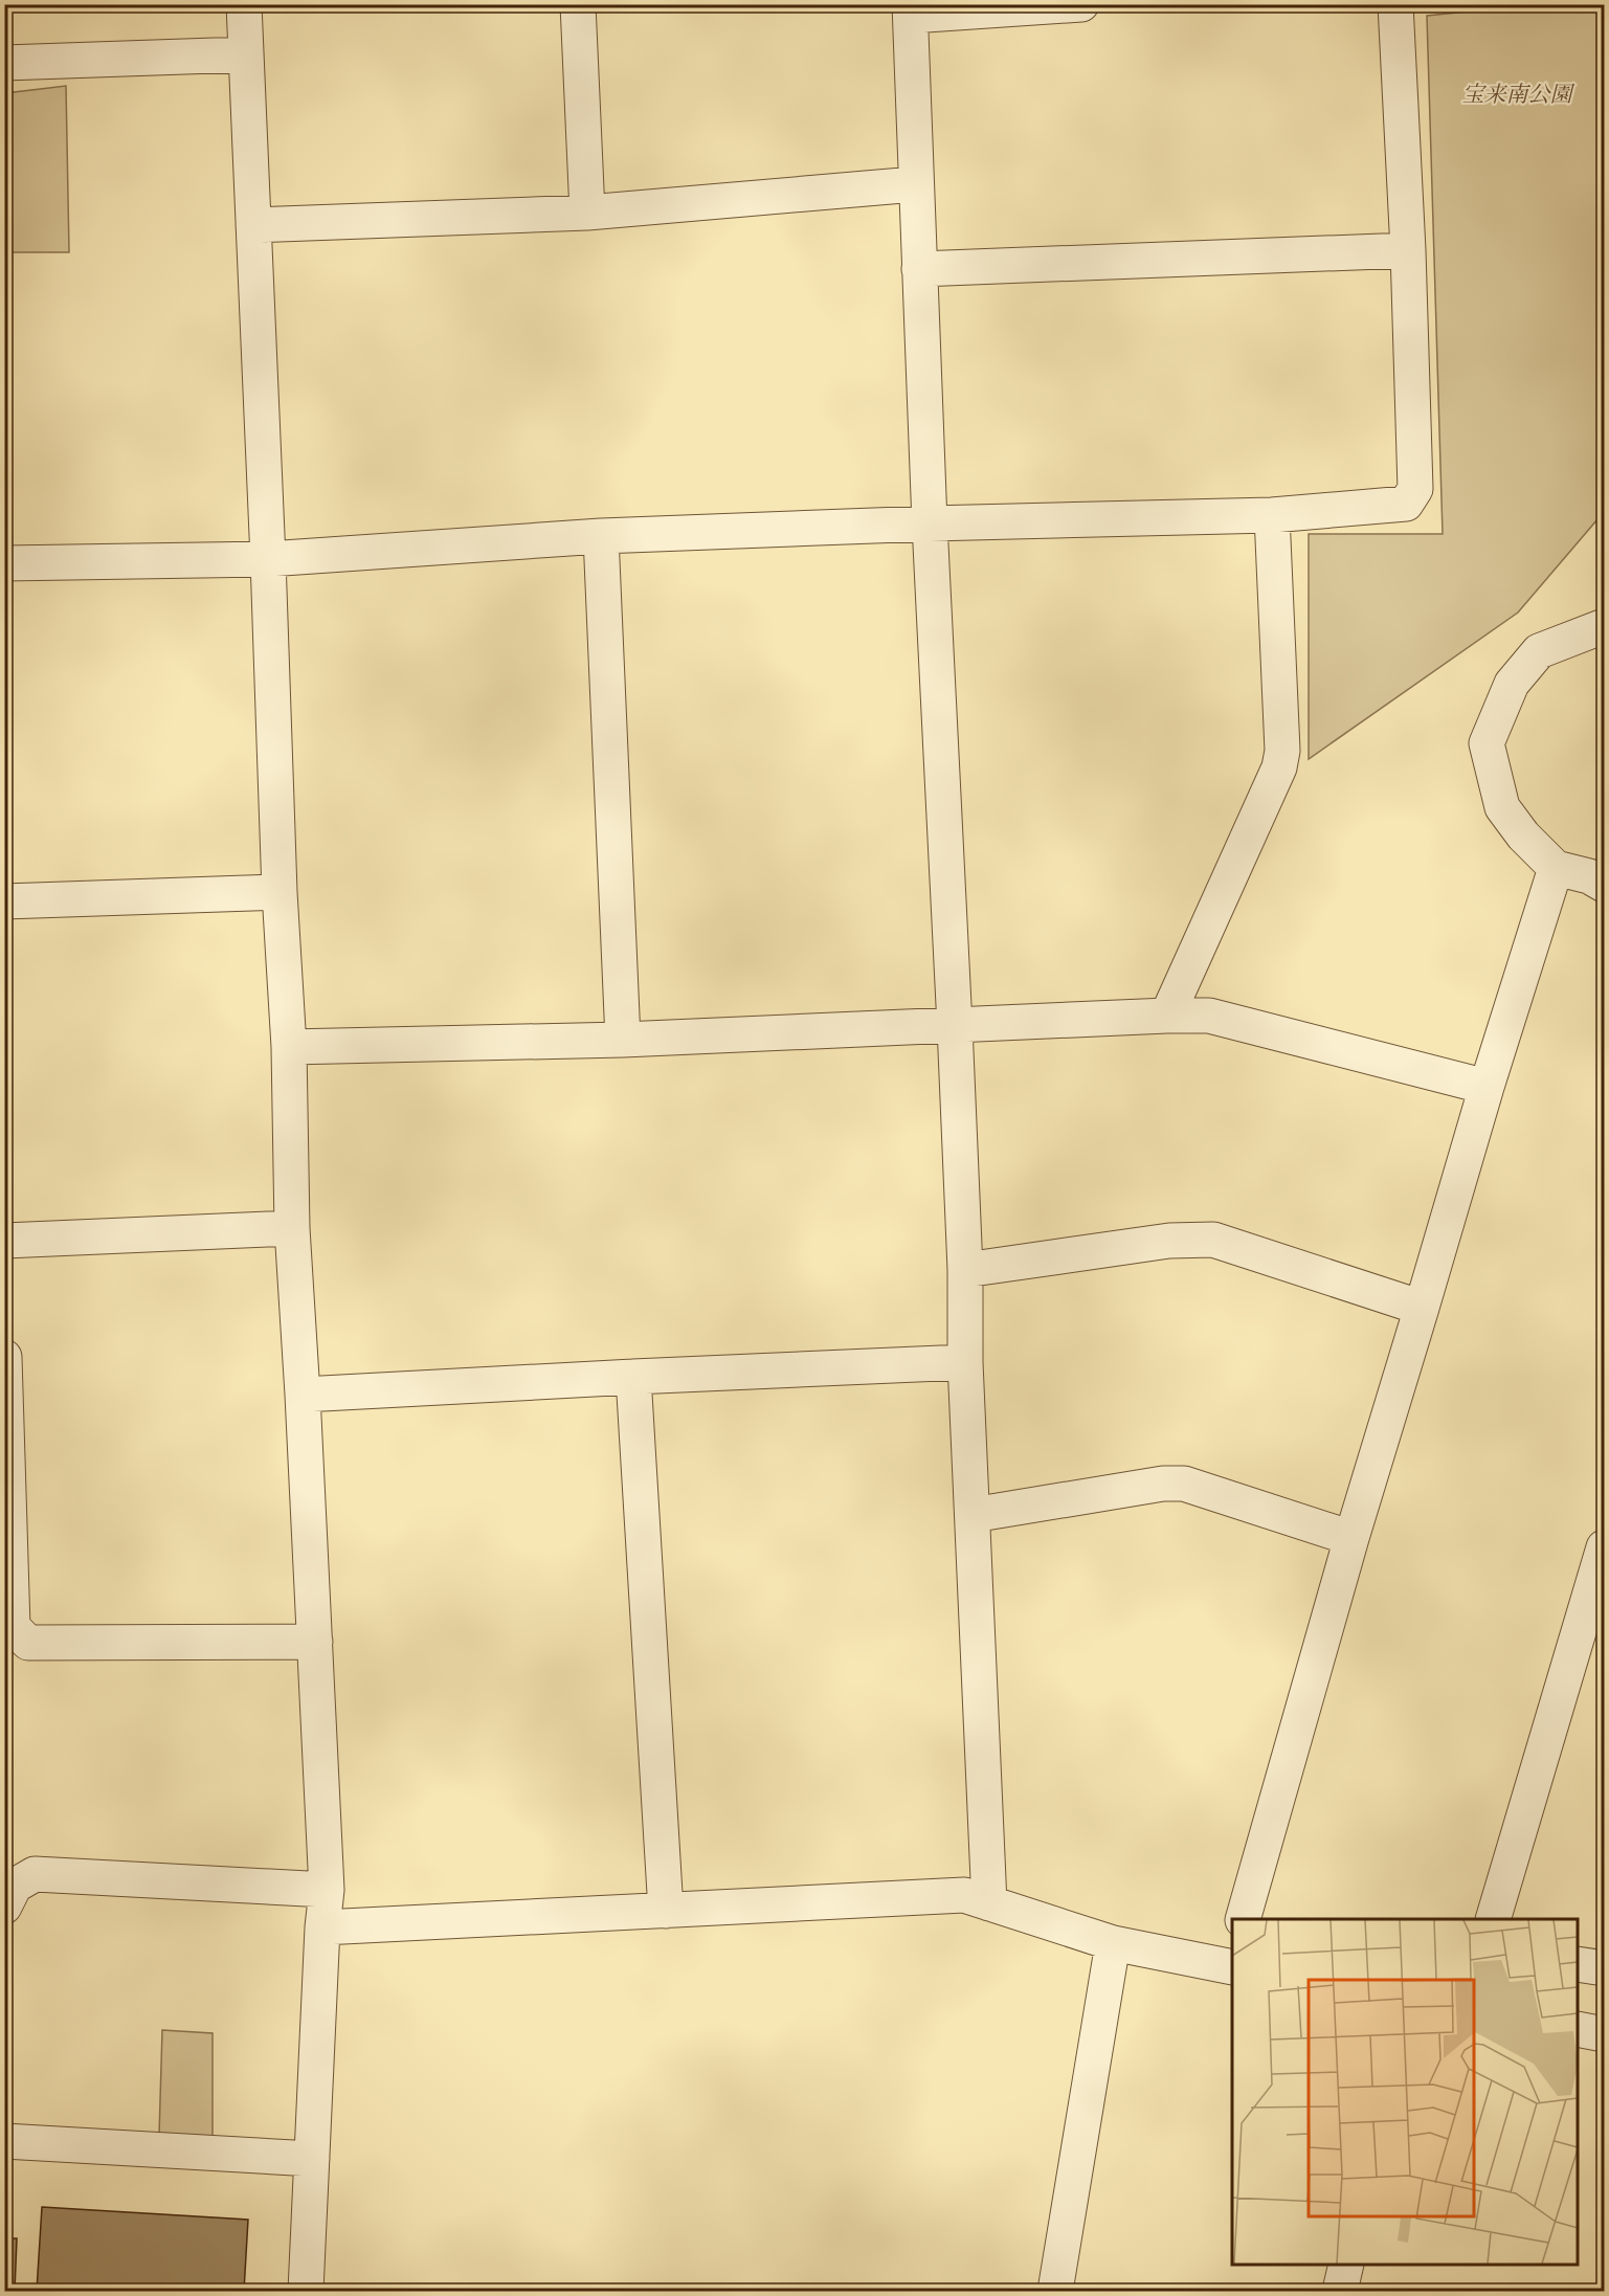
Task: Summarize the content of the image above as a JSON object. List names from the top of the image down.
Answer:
{
  "parks": ["宝来南公園"]
}
